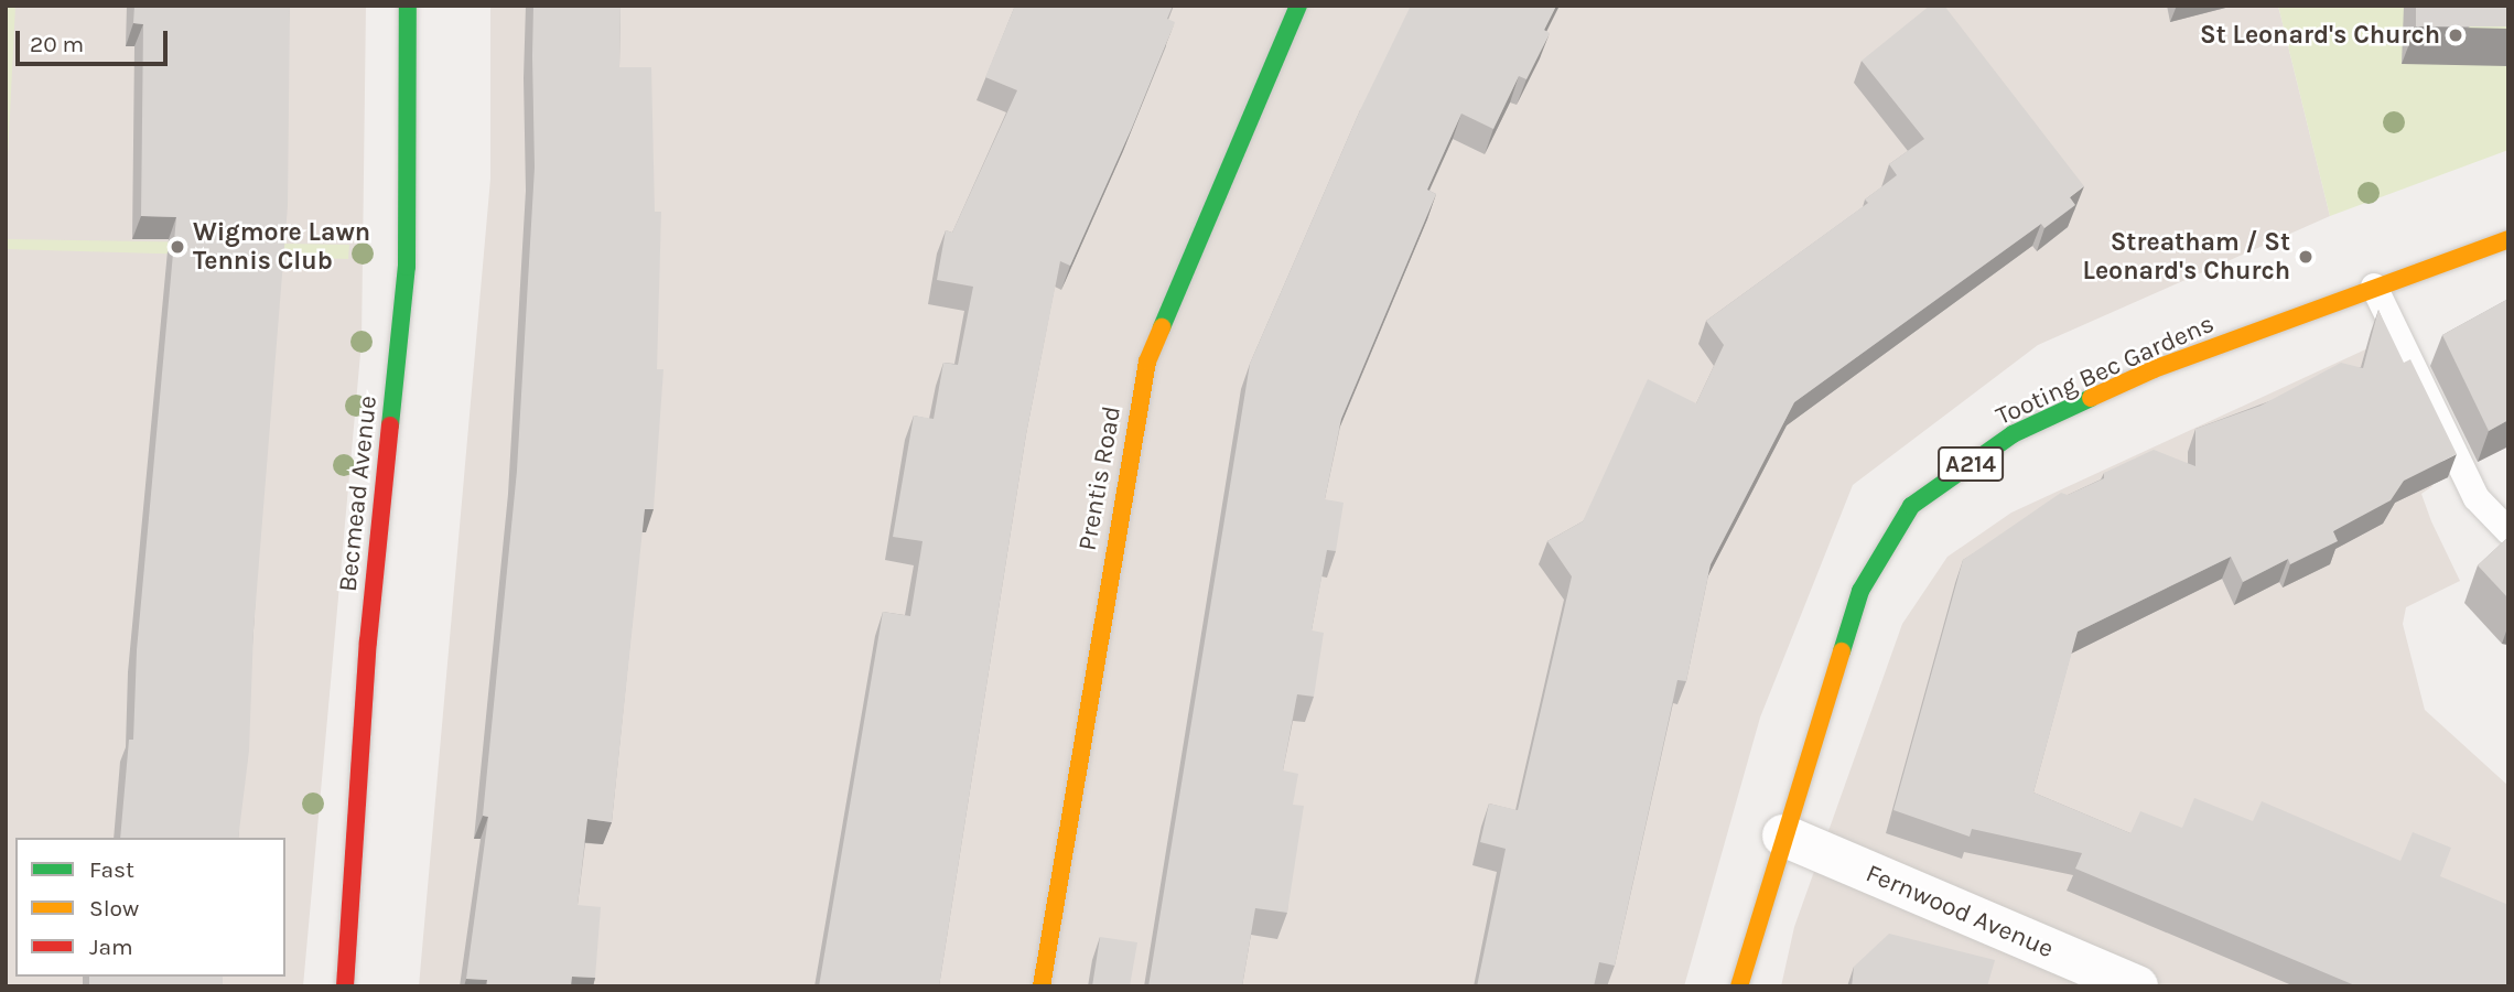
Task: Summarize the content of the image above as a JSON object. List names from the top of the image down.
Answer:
{
  "streets": {
    "main road": [
      "Tooting Bec Gardens",
      "A214",
      "Prentis Road",
      "Becmead Avenue"
    ],
    "street": ["Fernwood Avenue"]
  },
  "crossings": [
    ["Tooting Bec Gardens", "Fernwood Avenue"]
  ],
  "places": ["St Leonard's Church", "Wigmore Lawn Tennis Club", "Streatham / St Leonard's Church"],
  "legend": ["Fast", "Slow", "Jam"],
  "scale_bar": "20 m"
}
